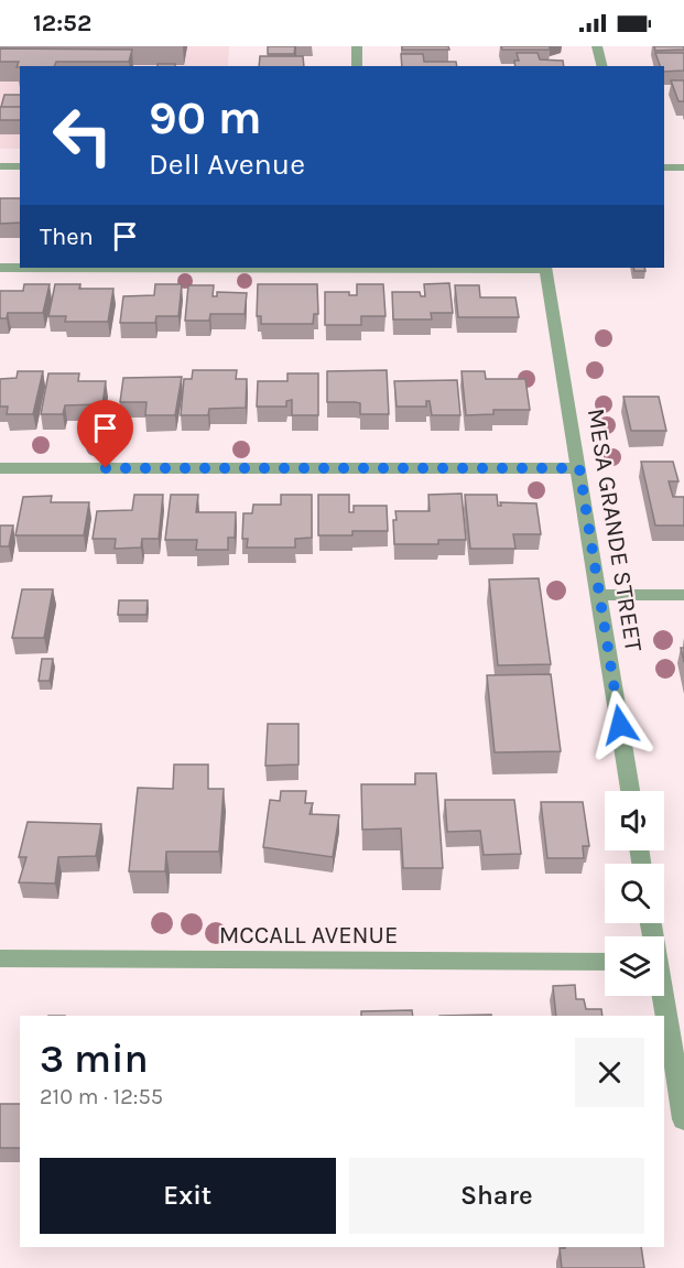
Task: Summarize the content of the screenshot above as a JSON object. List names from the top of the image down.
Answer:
{
  "streets": {
    "street": ["MESA GRANDE STREET", "MCCALL AVENUE"]
  },
  "page": {
    "status": "12:52",
    "turn": ["90 m", "Dell Avenue"],
    "then": "Then",
    "heading": ["3 min", "210 m · 12:55"],
    "buttons": ["Exit", "Share"]
  }
}
